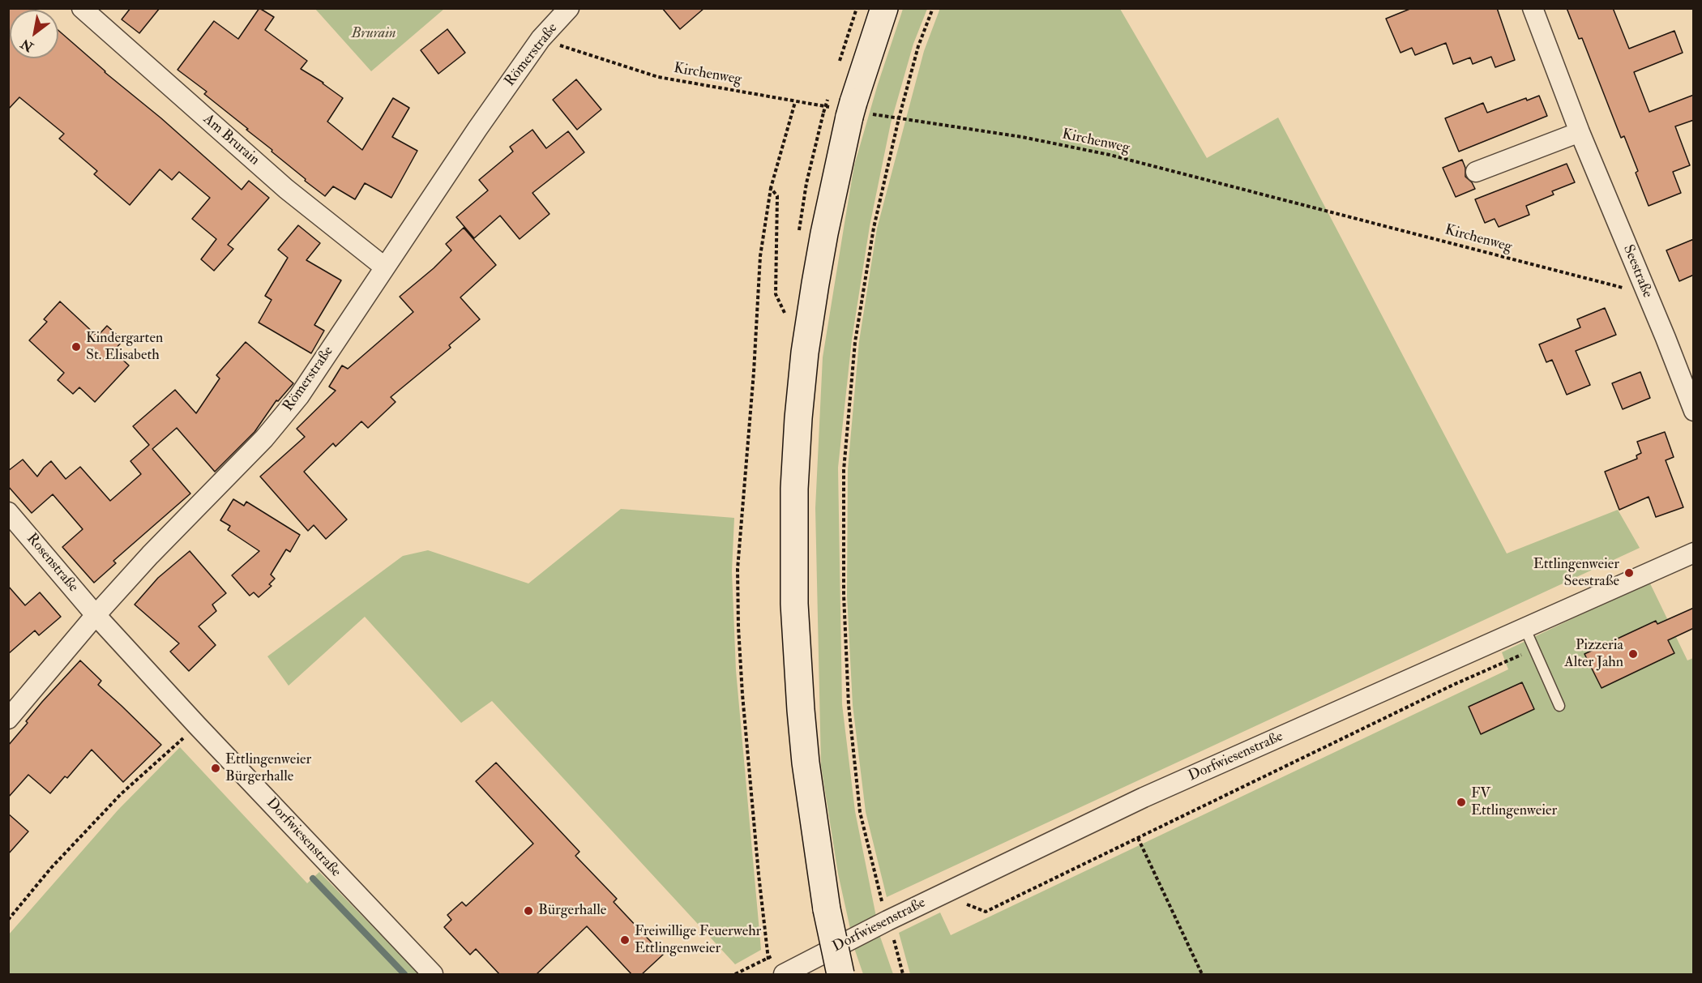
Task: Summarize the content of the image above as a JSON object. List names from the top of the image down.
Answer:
{
  "streets": {
    "street": [
      "Römerstraße",
      "Am Brurain",
      "Seestraße",
      "Rosenstraße",
      "Dorfwiesenstraße"
    ],
    "path": ["Kirchenweg"]
  },
  "crossings": [
    ["Römerstraße", "Kirchenweg"],
    ["Römerstraße", "Am Brurain"],
    ["Römerstraße", "Rosenstraße"],
    ["Römerstraße", "Dorfwiesenstraße"],
    ["Kirchenweg", "Seestraße"],
    ["Rosenstraße", "Dorfwiesenstraße"]
  ],
  "parks": ["Brurain"],
  "places": [
    "Kindergarten St. Elisabeth",
    "Ettlingenweier Seestraße",
    "Pizzeria Alter Jahn",
    "Ettlingenweier Bürgerhalle",
    "FV Ettlingenweier",
    "Bürgerhalle",
    "Freiwillige Feuerwehr Ettlingenweier"
  ],
  "north": "bottom left"
}
